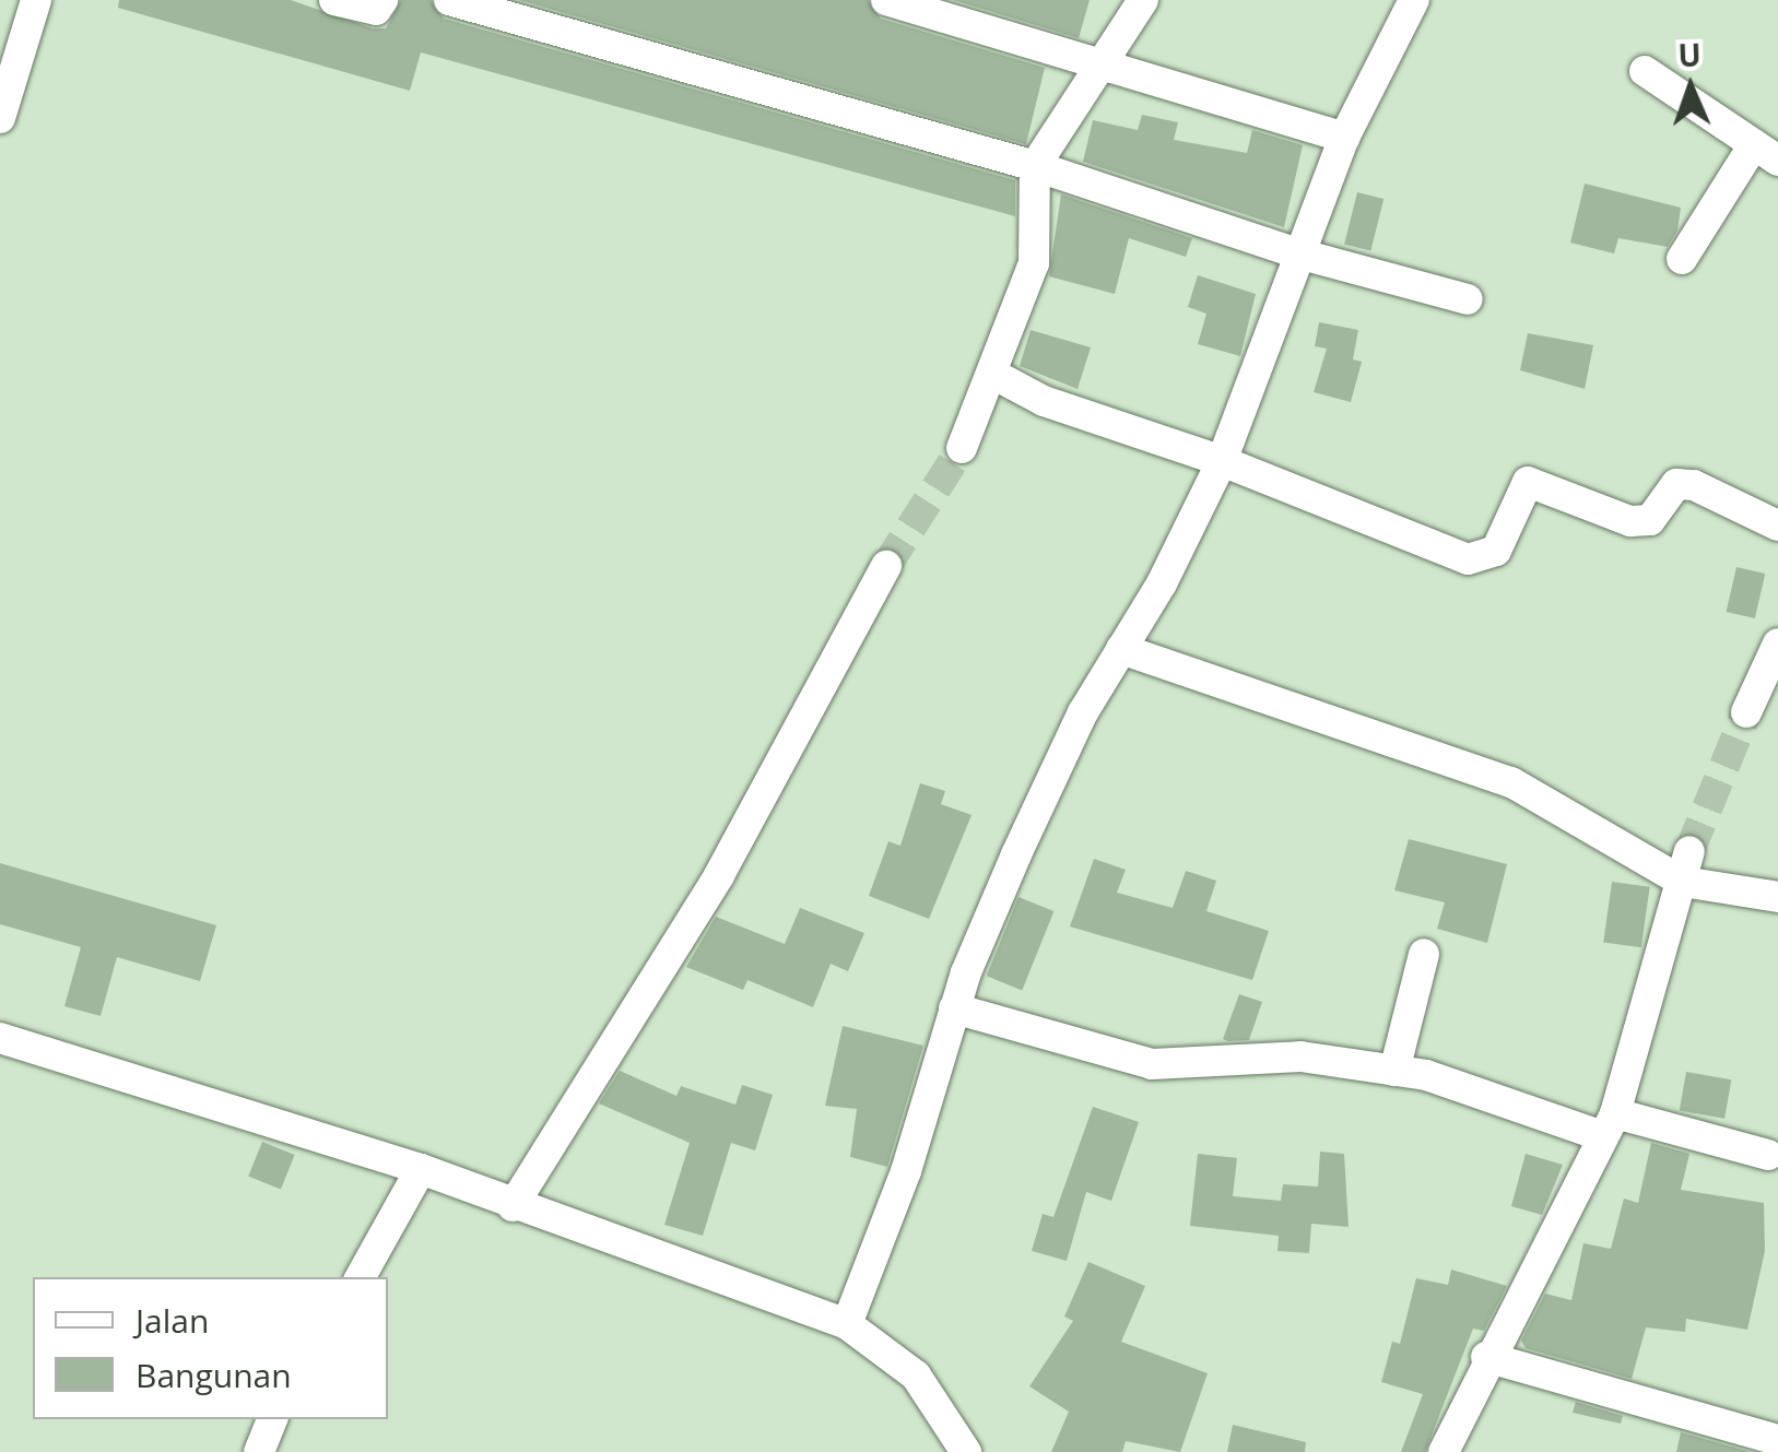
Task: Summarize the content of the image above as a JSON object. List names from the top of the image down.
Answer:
{
  "legend": ["Jalan", "Bangunan"],
  "north": "top"
}
